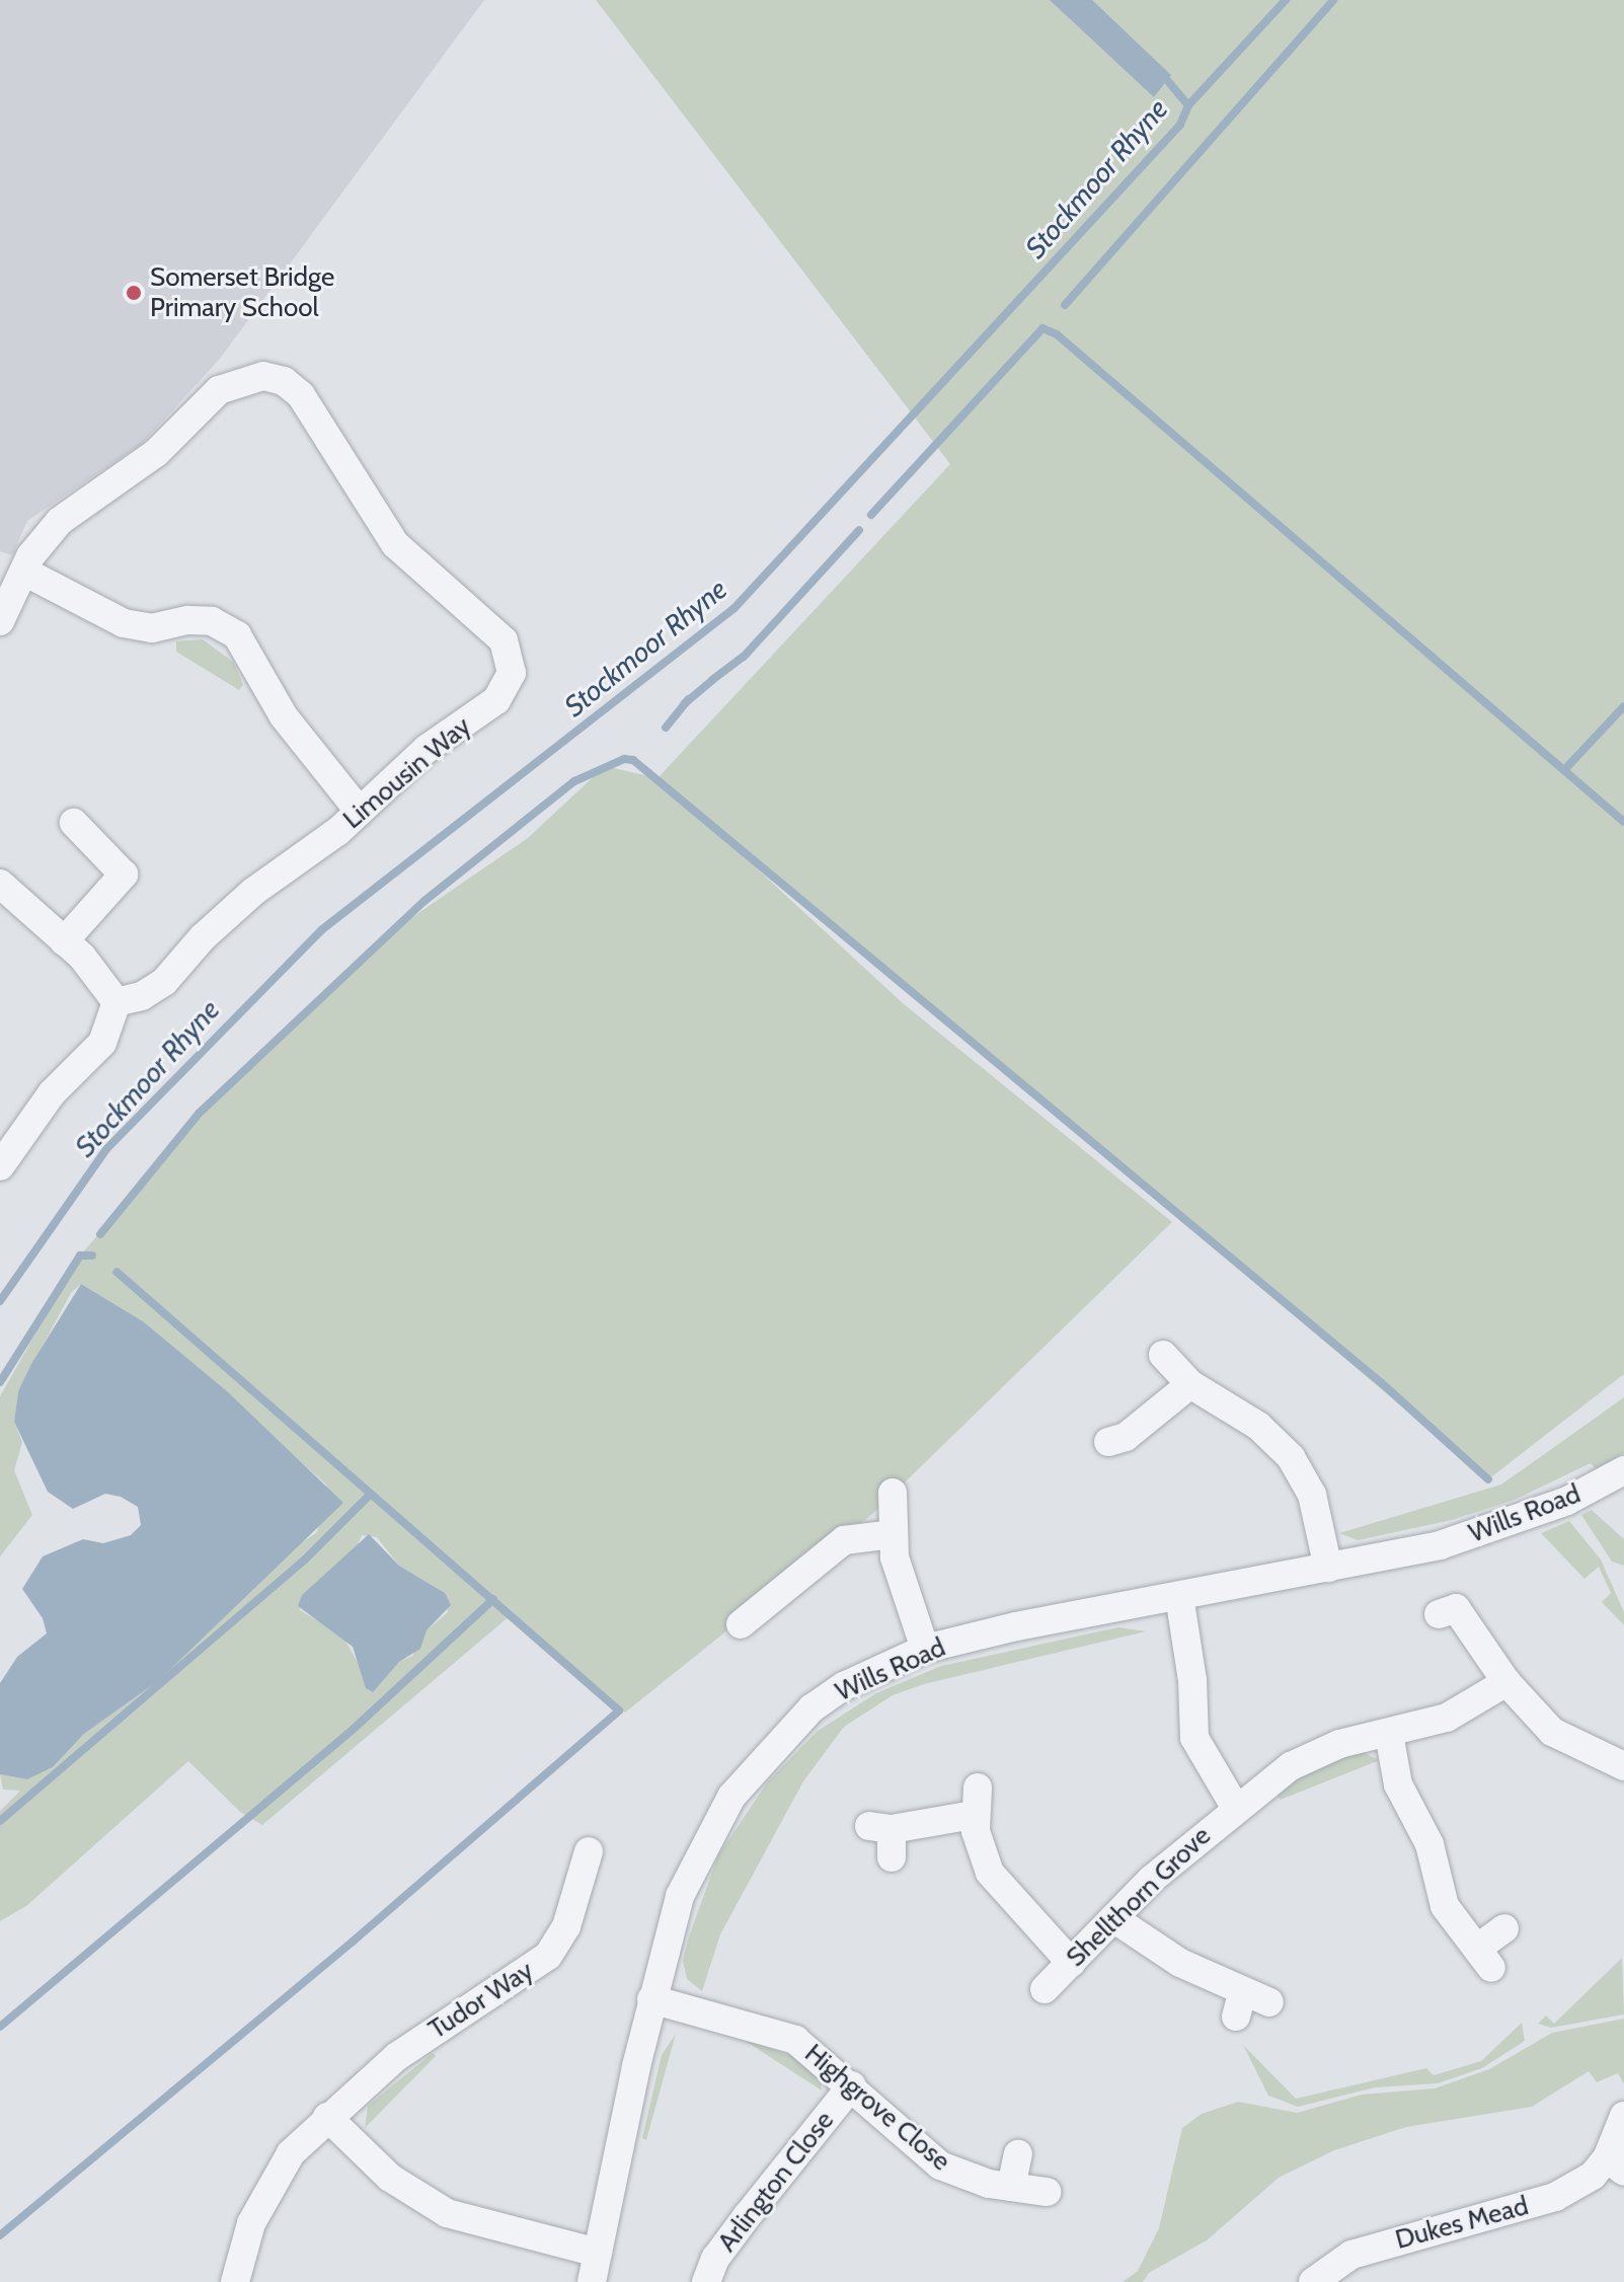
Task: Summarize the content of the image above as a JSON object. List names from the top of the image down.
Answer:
{
  "streets": {
    "street": [
      "Limousin Way",
      "Wills Road",
      "Shellthorn Grove",
      "Tudor Way",
      "Highgrove Close",
      "Arlington Close",
      "Dukes Mead"
    ]
  },
  "crossings": [
    ["Wills Road", "Shellthorn Grove"],
    ["Wills Road", "Highgrove Close"],
    ["Highgrove Close", "Arlington Close"]
  ],
  "water": ["Stockmoor Rhyne"],
  "places": ["Somerset Bridge Primary School"]
}
